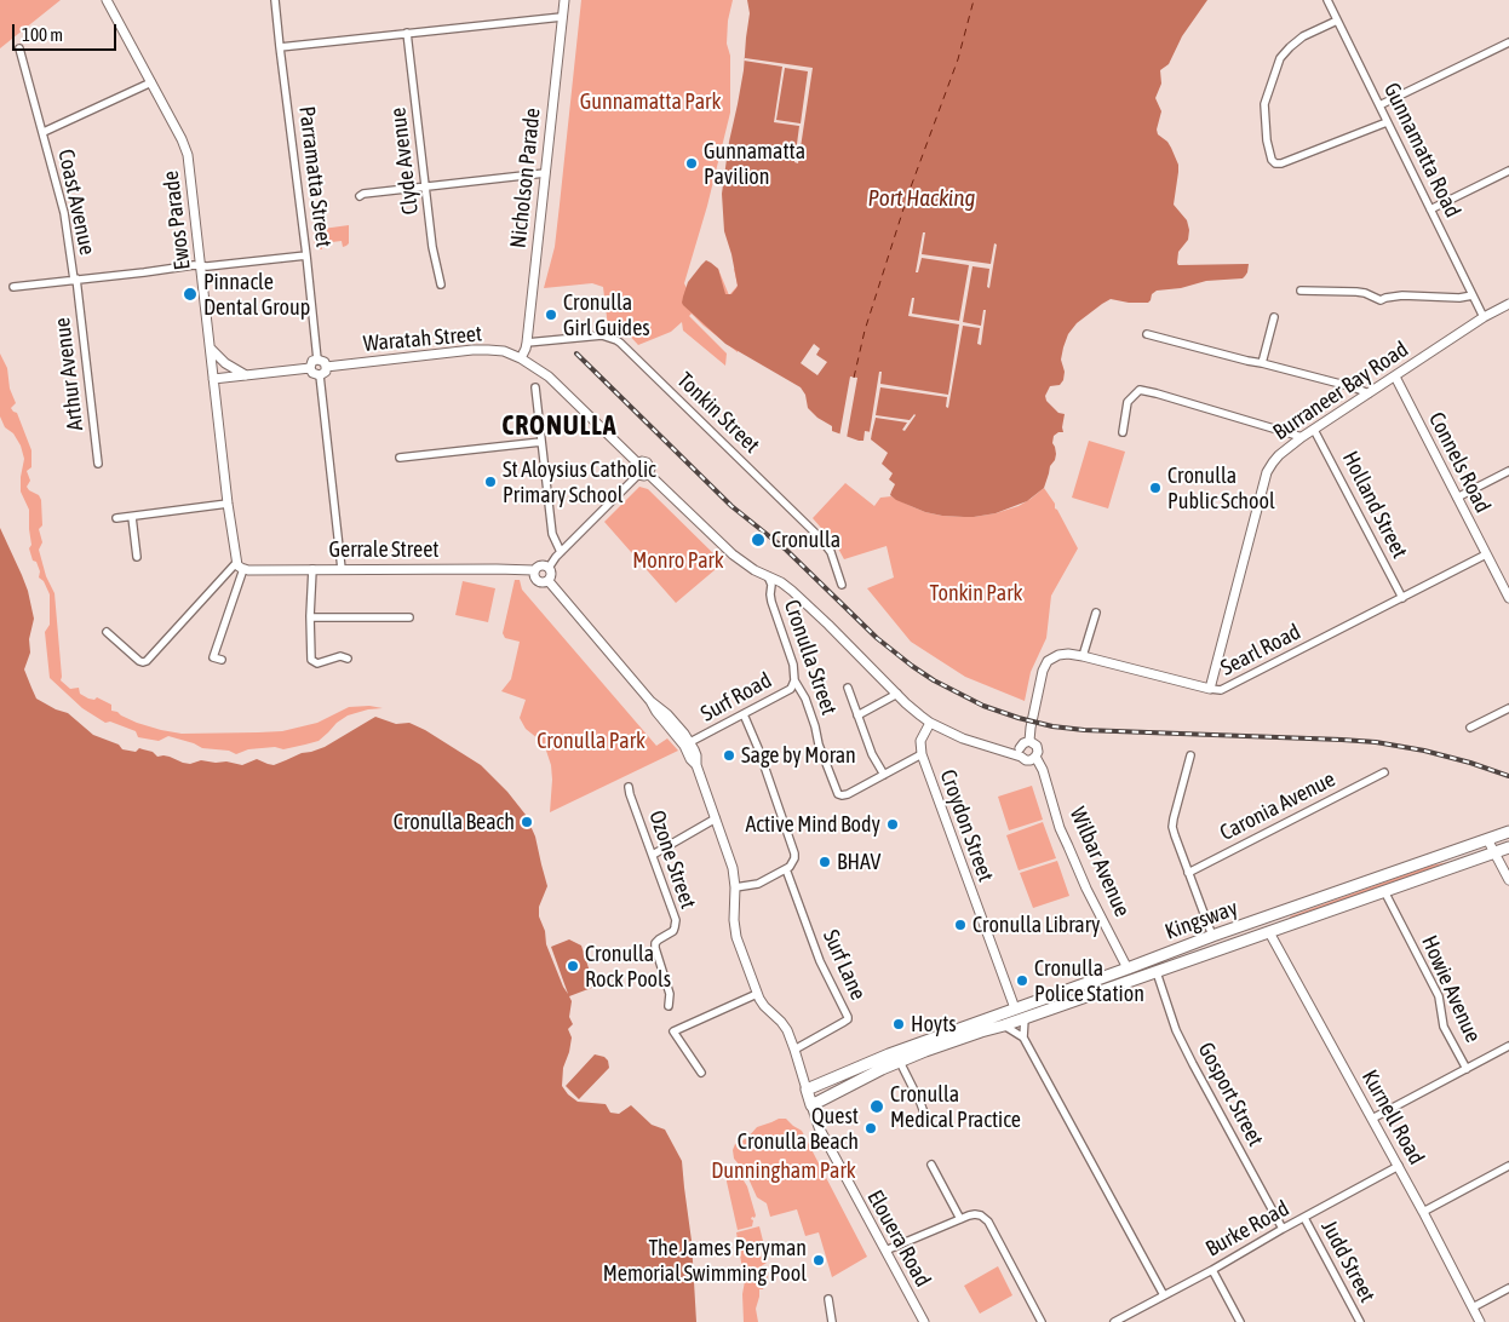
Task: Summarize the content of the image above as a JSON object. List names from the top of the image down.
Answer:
{
  "streets": {
    "main road": ["Wilbar Avenue", "Kingsway"],
    "street": [
      "Gunnamatta Road",
      "Clyde Avenue",
      "Parramatta Street",
      "Nicholson Parade",
      "Coast Avenue",
      "Ewos Parade",
      "Waratah Street",
      "Arthur Avenue",
      "Burraneer Bay Road",
      "Tonkin Street",
      "Connels Road",
      "Holland Street",
      "Gerrale Street",
      "Searl Road",
      "Cronulla Street",
      "Surf Road",
      "Caronia Avenue",
      "Croydon Street",
      "Ozone Street",
      "Surf Lane",
      "Howie Avenue",
      "Gosport Street",
      "Kurnell Road",
      "Burke Road",
      "Elouera Road",
      "Judd Street"
    ]
  },
  "crossings": [
    ["Gunnamatta Road", "Burraneer Bay Road"],
    ["Parramatta Street", "Waratah Street"],
    ["Nicholson Parade", "Waratah Street"],
    ["Nicholson Parade", "Tonkin Street"],
    ["Coast Avenue", "Ewos Parade"],
    ["Coast Avenue", "Arthur Avenue"],
    ["Burraneer Bay Road", "Connels Road"],
    ["Burraneer Bay Road", "Holland Street"],
    ["Burraneer Bay Road", "Searl Road"],
    ["Connels Road", "Searl Road"],
    ["Holland Street", "Searl Road"],
    ["Searl Road", "Wilbar Avenue"],
    ["Cronulla Street", "Surf Road"],
    ["Croydon Street", "Kingsway"],
    ["Wilbar Avenue", "Kingsway"],
    ["Kingsway", "Howie Avenue"],
    ["Kingsway", "Gosport Street"],
    ["Kingsway", "Kurnell Road"],
    ["Kingsway", "Elouera Road"],
    ["Gosport Street", "Burke Road"],
    ["Kurnell Road", "Burke Road"],
    ["Burke Road", "Judd Street"]
  ],
  "districts": ["CRONULLA"],
  "water": ["Port Hacking"],
  "parks": [
    "Gunnamatta Park",
    "Monro Park",
    "Tonkin Park",
    "Cronulla Park",
    "Dunningham Park"
  ],
  "places": [
    "Gunnamatta Pavilion",
    "Pinnacle Dental Group",
    "Cronulla Girl Guides",
    "St Aloysius Catholic Primary School",
    "Cronulla Public School",
    "Cronulla",
    "Sage by Moran",
    "Cronulla Beach",
    "Active Mind Body",
    "BHAV",
    "Cronulla Library",
    "Cronulla Rock Pools",
    "Cronulla Police Station",
    "Hoyts",
    "Cronulla Medical Practice",
    "Quest Cronulla Beach",
    "The James Peryman Memorial Swimming Pool"
  ],
  "scale_bar": "100 m"
}
